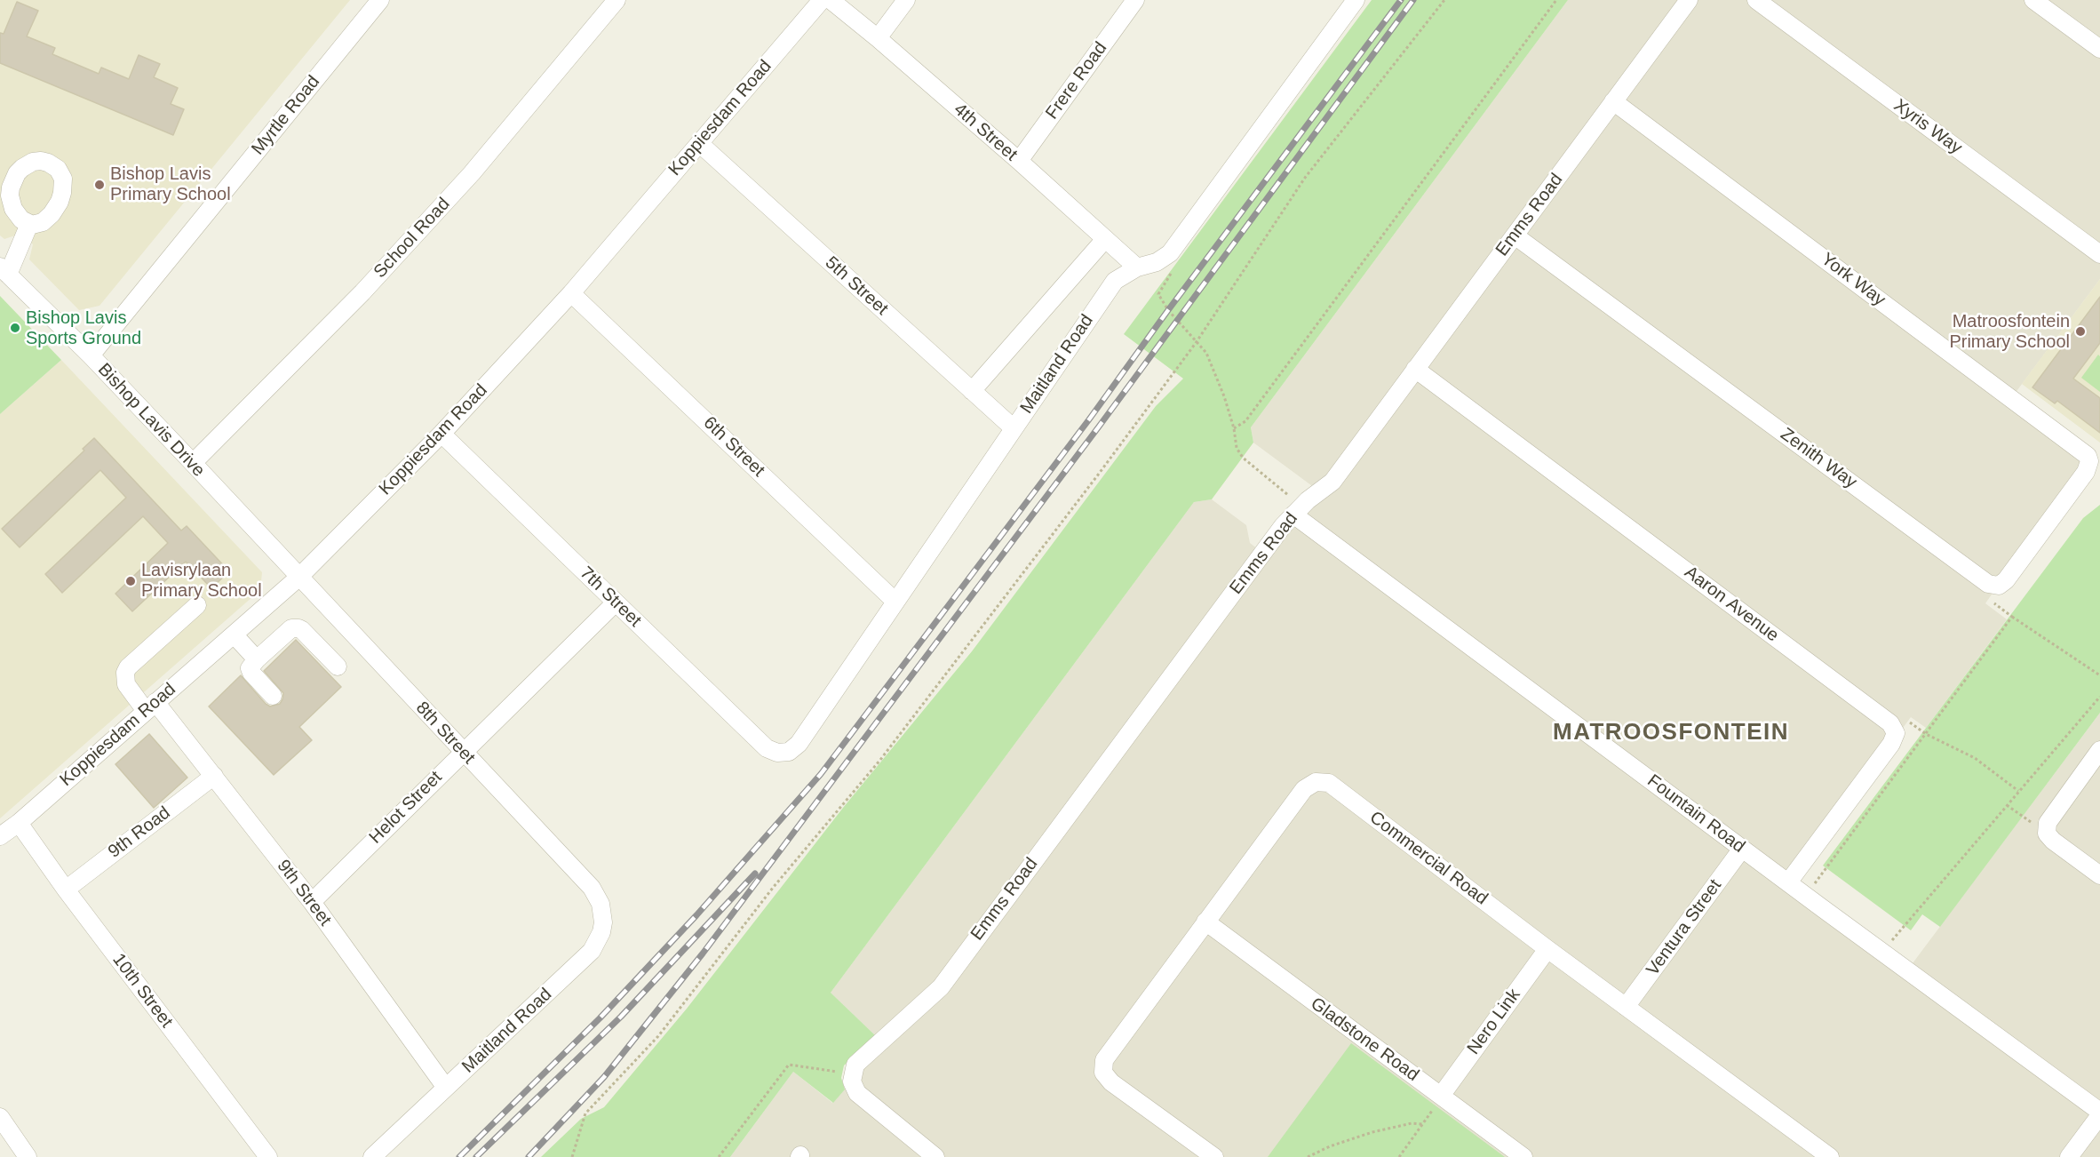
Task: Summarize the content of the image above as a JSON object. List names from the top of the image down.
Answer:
{
  "streets": {
    "street": [
      "Frere Road",
      "Myrtle Road",
      "Koppiesdam Road",
      "Xyris Way",
      "4th Street",
      "Emms Road",
      "School Road",
      "York Way",
      "5th Street",
      "Maitland Road",
      "Bishop Lavis Drive",
      "6th Street",
      "Zenith Way",
      "7th Street",
      "Aaron Avenue",
      "8th Street",
      "Helot Street",
      "Fountain Road",
      "9th Road",
      "Commercial Road",
      "9th Street",
      "Ventura Street",
      "10th Street",
      "Nero Link",
      "Gladstone Road"
    ]
  },
  "crossings": [
    ["Frere Road", "4th Street"],
    ["Myrtle Road", "Bishop Lavis Drive"],
    ["Koppiesdam Road", "5th Street"],
    ["Koppiesdam Road", "Bishop Lavis Drive"],
    ["Koppiesdam Road", "6th Street"],
    ["Koppiesdam Road", "7th Street"],
    ["Koppiesdam Road", "8th Street"],
    ["Koppiesdam Road", "9th Street"],
    ["Koppiesdam Road", "10th Street"],
    ["4th Street", "Maitland Road"],
    ["Emms Road", "York Way"],
    ["Emms Road", "Zenith Way"],
    ["Emms Road", "Aaron Avenue"],
    ["Emms Road", "Fountain Road"],
    ["School Road", "Bishop Lavis Drive"],
    ["York Way", "Zenith Way"],
    ["5th Street", "Maitland Road"],
    ["Maitland Road", "6th Street"],
    ["Maitland Road", "7th Street"],
    ["Maitland Road", "8th Street"],
    ["Maitland Road", "9th Street"],
    ["Bishop Lavis Drive", "8th Street"],
    ["7th Street", "Helot Street"],
    ["Aaron Avenue", "Fountain Road"],
    ["8th Street", "Helot Street"],
    ["Helot Street", "9th Street"],
    ["Fountain Road", "Ventura Street"],
    ["9th Road", "9th Street"],
    ["9th Road", "10th Street"],
    ["Commercial Road", "Ventura Street"],
    ["Commercial Road", "Nero Link"],
    ["Commercial Road", "Gladstone Road"],
    ["Nero Link", "Gladstone Road"]
  ],
  "districts": ["MATROOSFONTEIN"],
  "places": [
    "Bishop Lavis Primary School",
    "Bishop Lavis Sports Ground",
    "Matroosfontein Primary School",
    "Lavisrylaan Primary School"
  ]
}
